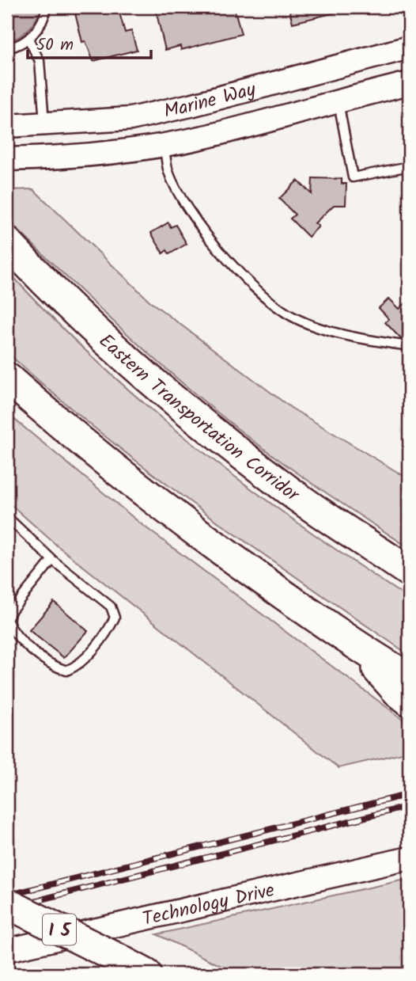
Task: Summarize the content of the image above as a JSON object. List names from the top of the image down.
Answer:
{
  "streets": {
    "highway": ["Eastern Transportation Corridor", "I 5"],
    "main road": ["Marine Way", "Technology Drive"]
  },
  "scale_bar": "50 m"
}
